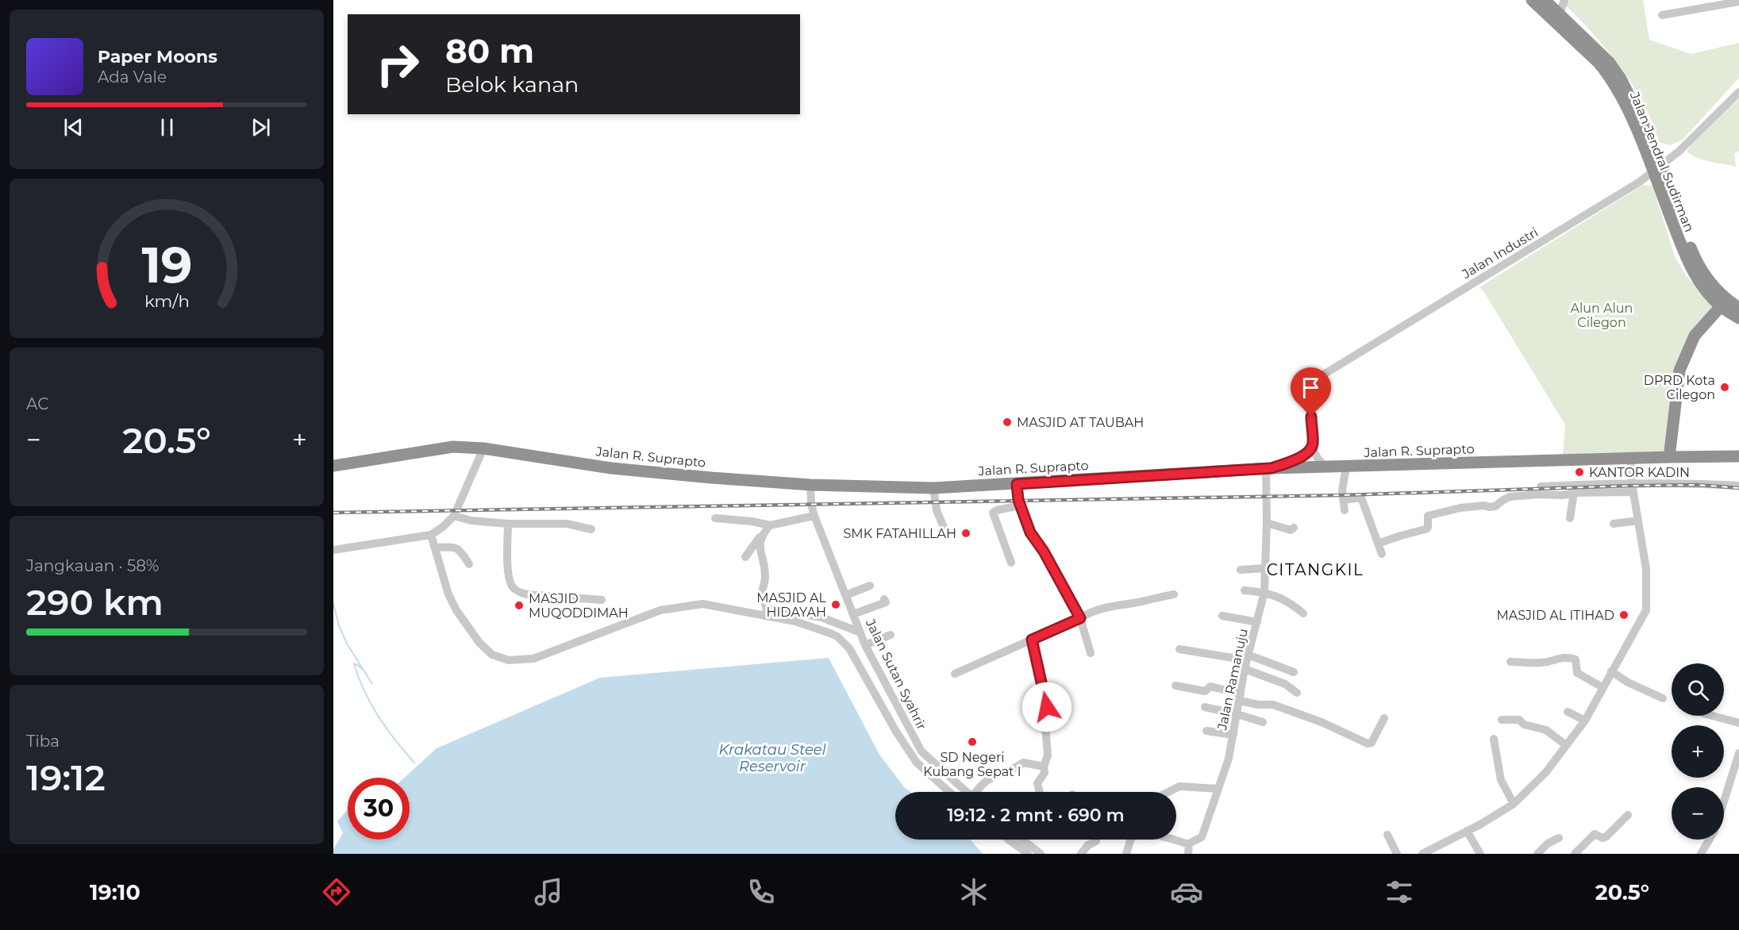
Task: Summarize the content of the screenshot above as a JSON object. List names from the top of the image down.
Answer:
{
  "streets": {
    "highway": ["Jalan Jendral Sudirman", "Jalan R. Suprapto"],
    "street": ["Jalan Industri", "Jalan Sutan Syahrir", "Jalan Ramanuju"]
  },
  "crossings": [
    ["Jalan Jendral Sudirman", "Jalan Industri"],
    ["Jalan Industri", "Jalan R. Suprapto"],
    ["Jalan R. Suprapto", "Jalan Sutan Syahrir"],
    ["Jalan R. Suprapto", "Jalan Ramanuju"]
  ],
  "districts": ["CITANGKIL"],
  "water": ["Krakatau Steel Reservoir"],
  "parks": ["Alun Alun Cilegon"],
  "places": [
    "DPRD Kota Cilegon",
    "MASJID AT TAUBAH",
    "KANTOR KADIN",
    "SMK FATAHILLAH",
    "MASJID AL HIDAYAH",
    "MASJID MUQODDIMAH",
    "MASJID AL ITIHAD",
    "SD Negeri Kubang Sepat I"
  ],
  "page": {
    "turn": ["80 m", "Belok kanan"],
    "song": ["Paper Moons", "Ada Vale"],
    "tile": [
      "AC",
      ["Jangkauan · 58%", "290 km"],
      ["Tiba", "19:12"]
    ],
    "heat": ["−", "20.5°", "+"],
    "map_buttons": ["+", "−"],
    "limit": "30",
    "trip": "19:12 · 2 mnt · 690 m",
    "tabs": ["19:10", "20.5°"],
    "gauge": ["19", "km/h"]
  }
}
